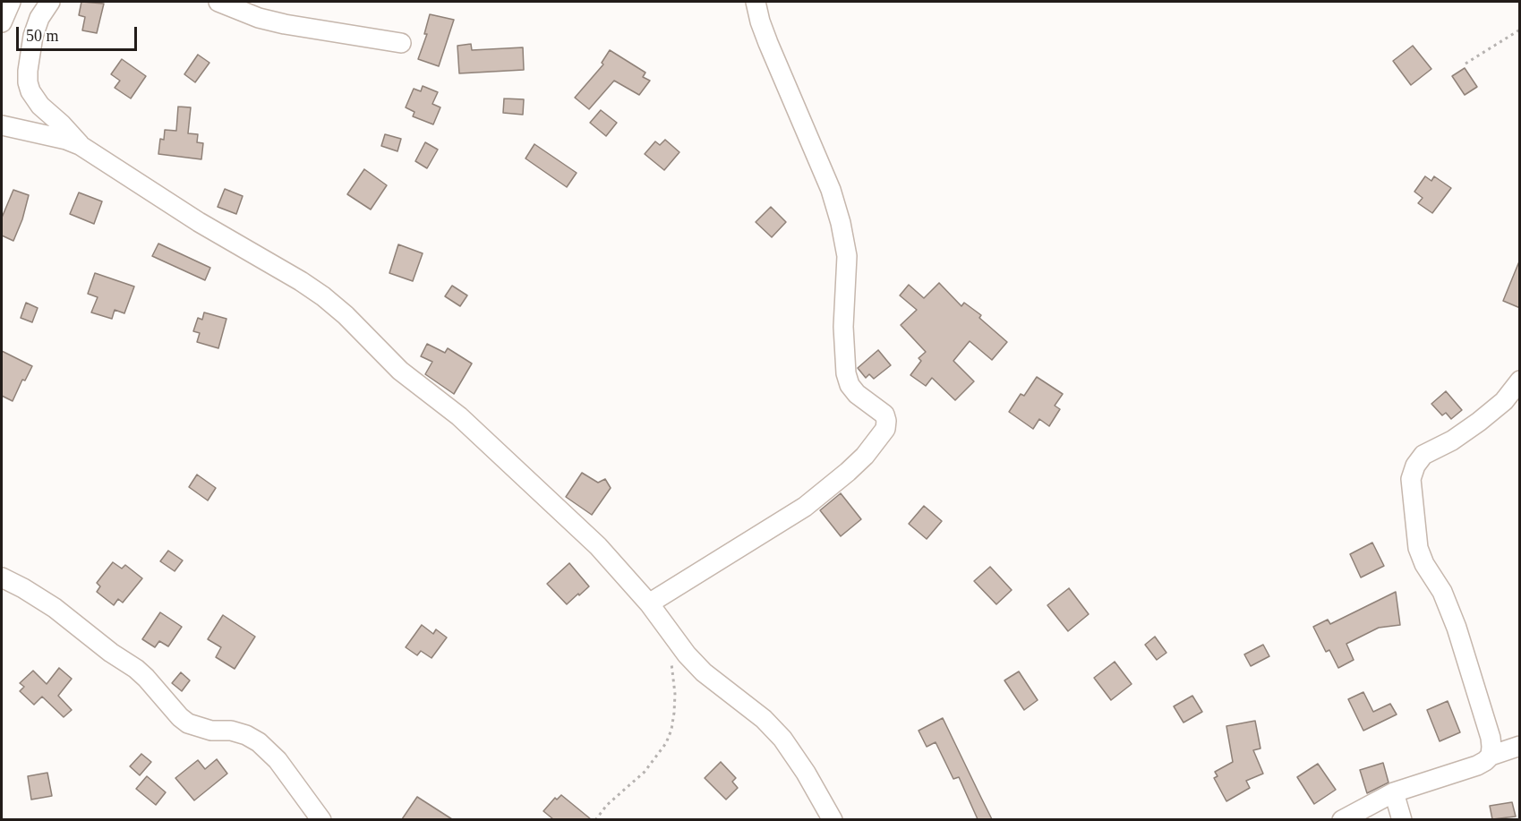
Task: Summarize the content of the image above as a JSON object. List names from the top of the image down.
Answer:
{
  "scale_bar": "50 m"
}
